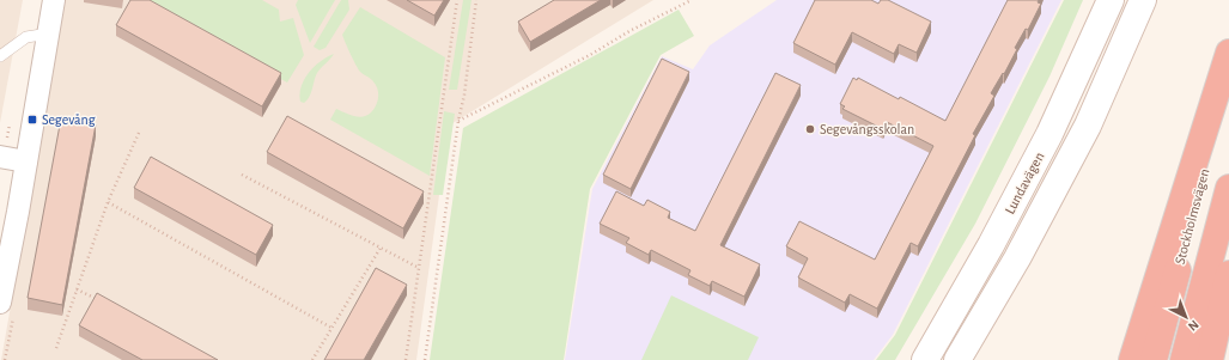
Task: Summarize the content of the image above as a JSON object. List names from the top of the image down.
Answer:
{
  "streets": {
    "highway": ["Stockholmsvägen"],
    "main road": ["Lundavägen"]
  },
  "places": {
    "transit": ["Segevång"],
    "other": ["Segevångsskolan"]
  },
  "north": "bottom right"
}
